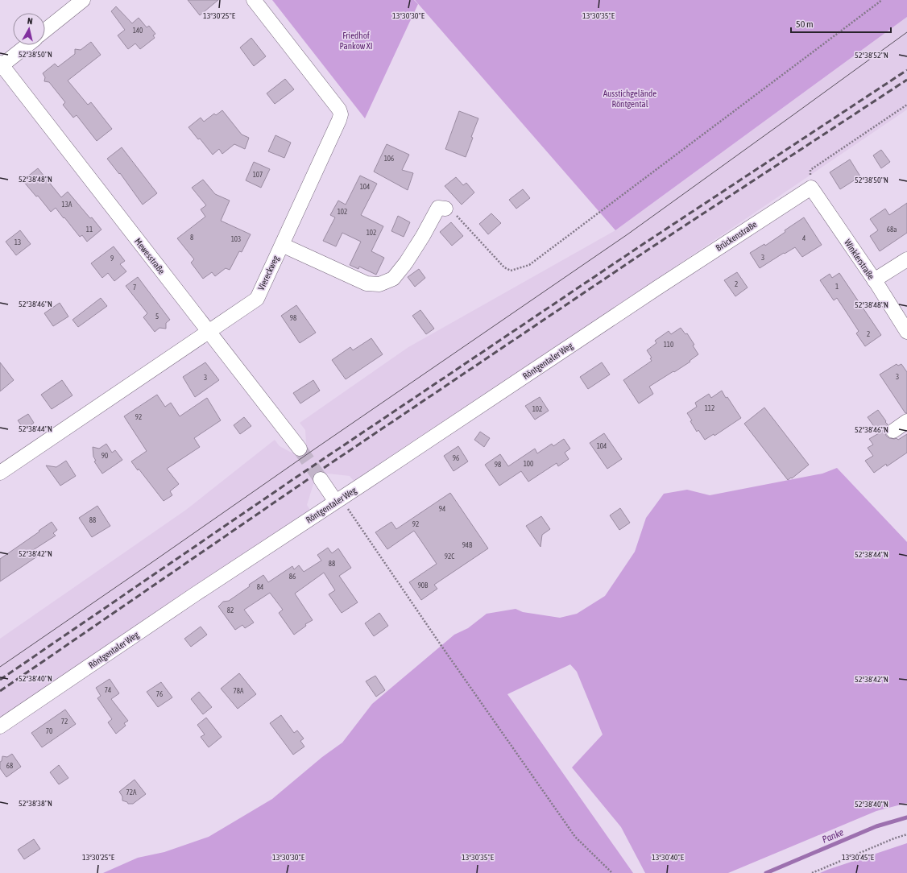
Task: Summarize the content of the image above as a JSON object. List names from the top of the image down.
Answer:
{
  "streets": {
    "street": [
      "Brückenstraße",
      "Mewesstraße",
      "Winklerstraße",
      "Viereckweg",
      "Röntgentaler Weg"
    ]
  },
  "crossings": [
    ["Brückenstraße", "Winklerstraße"],
    ["Brückenstraße", "Röntgentaler Weg"],
    ["Mewesstraße", "Viereckweg"]
  ],
  "water": ["Panke"],
  "parks": ["Friedhof Pankow XI", "Ausstichgelände Röntgental"],
  "house_numbers": [
    "140",
    "106",
    "107",
    "104",
    "13A",
    "102",
    "11",
    "68a",
    "102",
    "8",
    "4",
    "103",
    "13",
    "3",
    "9",
    "2",
    "1",
    "7",
    "5",
    "98",
    "2",
    "110",
    "3",
    "3",
    "112",
    "102",
    "92",
    "104",
    "90",
    "96",
    "100",
    "98",
    "94",
    "88",
    "92",
    "94B",
    "92C",
    "88",
    "86",
    "90B",
    "84",
    "82",
    "74",
    "78A",
    "76",
    "72",
    "70",
    "68",
    "72A"
  ],
  "scale_bar": "50 m",
  "north": "top",
  "coordinates": [
    "13°30'25\"E",
    "13°30'30\"E",
    "13°30'35\"E",
    "52°38'50\"N",
    "52°38'52\"N",
    "52°38'48\"N",
    "52°38'46\"N",
    "52°38'44\"N",
    "52°38'42\"N",
    "52°38'40\"N",
    "52°38'38\"N",
    "13°30'40\"E",
    "13°30'45\"E"
  ]
}
